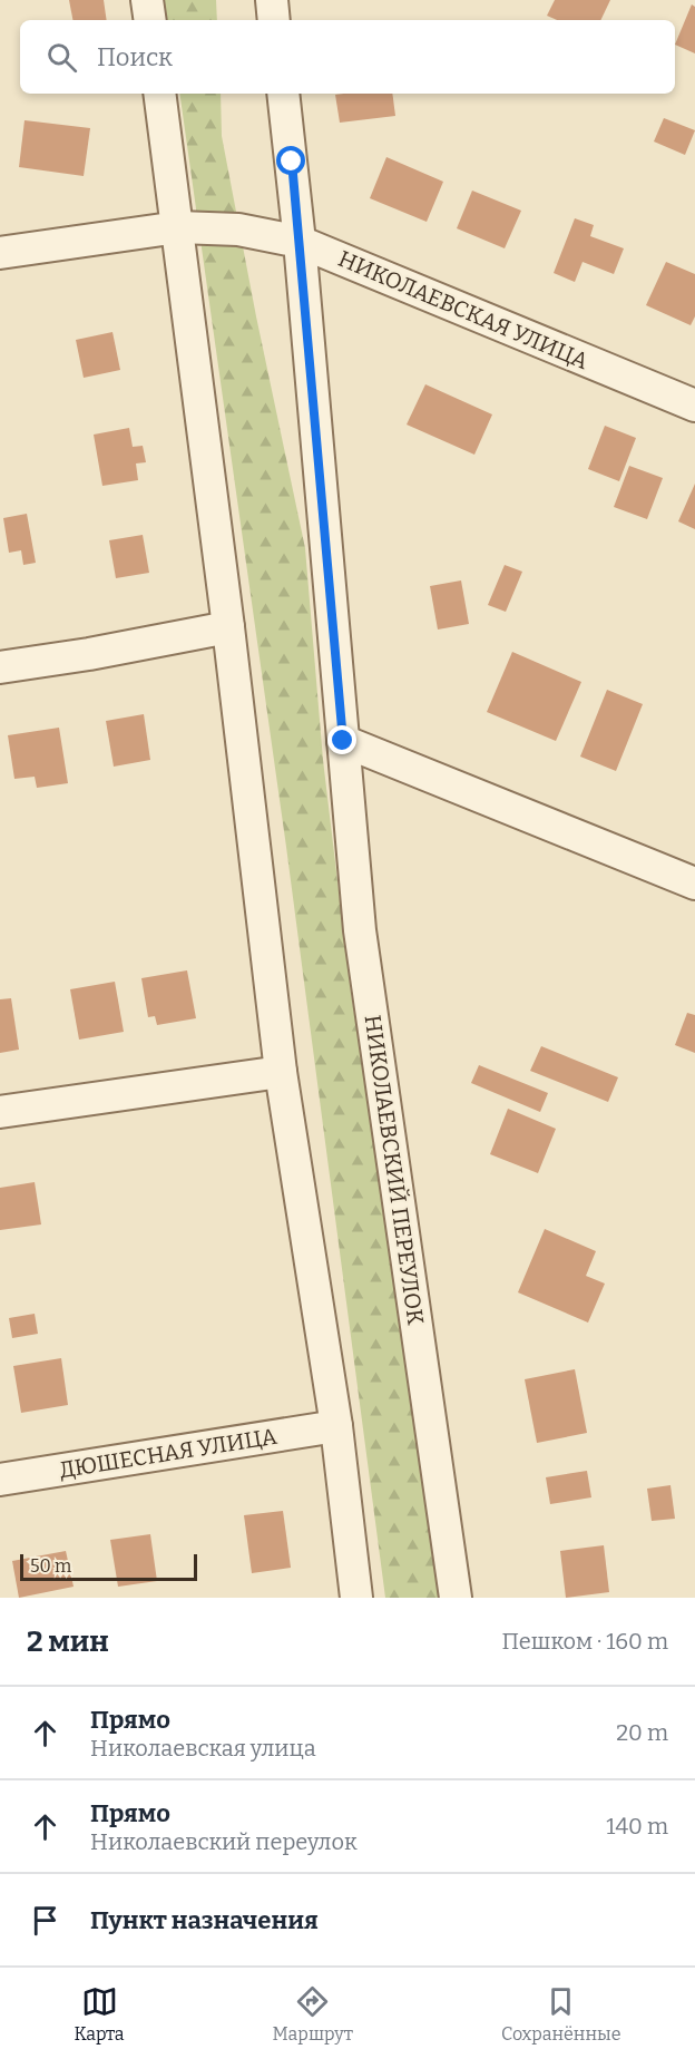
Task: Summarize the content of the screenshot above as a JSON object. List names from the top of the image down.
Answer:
{
  "streets": {
    "street": ["НИКОЛАЕВСКАЯ УЛИЦА", "НИКОЛАЕВСКИЙ ПЕРЕУЛОК", "ДЮШЕСНАЯ УЛИЦА"]
  },
  "crossings": [
    ["НИКОЛАЕВСКАЯ УЛИЦА", "НИКОЛАЕВСКИЙ ПЕРЕУЛОК"]
  ],
  "scale_bar": "50 m",
  "page": {
    "search": "Поиск",
    "scale": "50 m",
    "heading": ["2 мин", "Пешком · 160 m"],
    "list": [
      ["Прямо", "Николаевская улица", "20 m"],
      ["Прямо", "Николаевский переулок", "140 m"],
      "Пункт назначения"
    ],
    "nav": ["Карта", "Маршрут", "Сохранённые"]
  }
}
